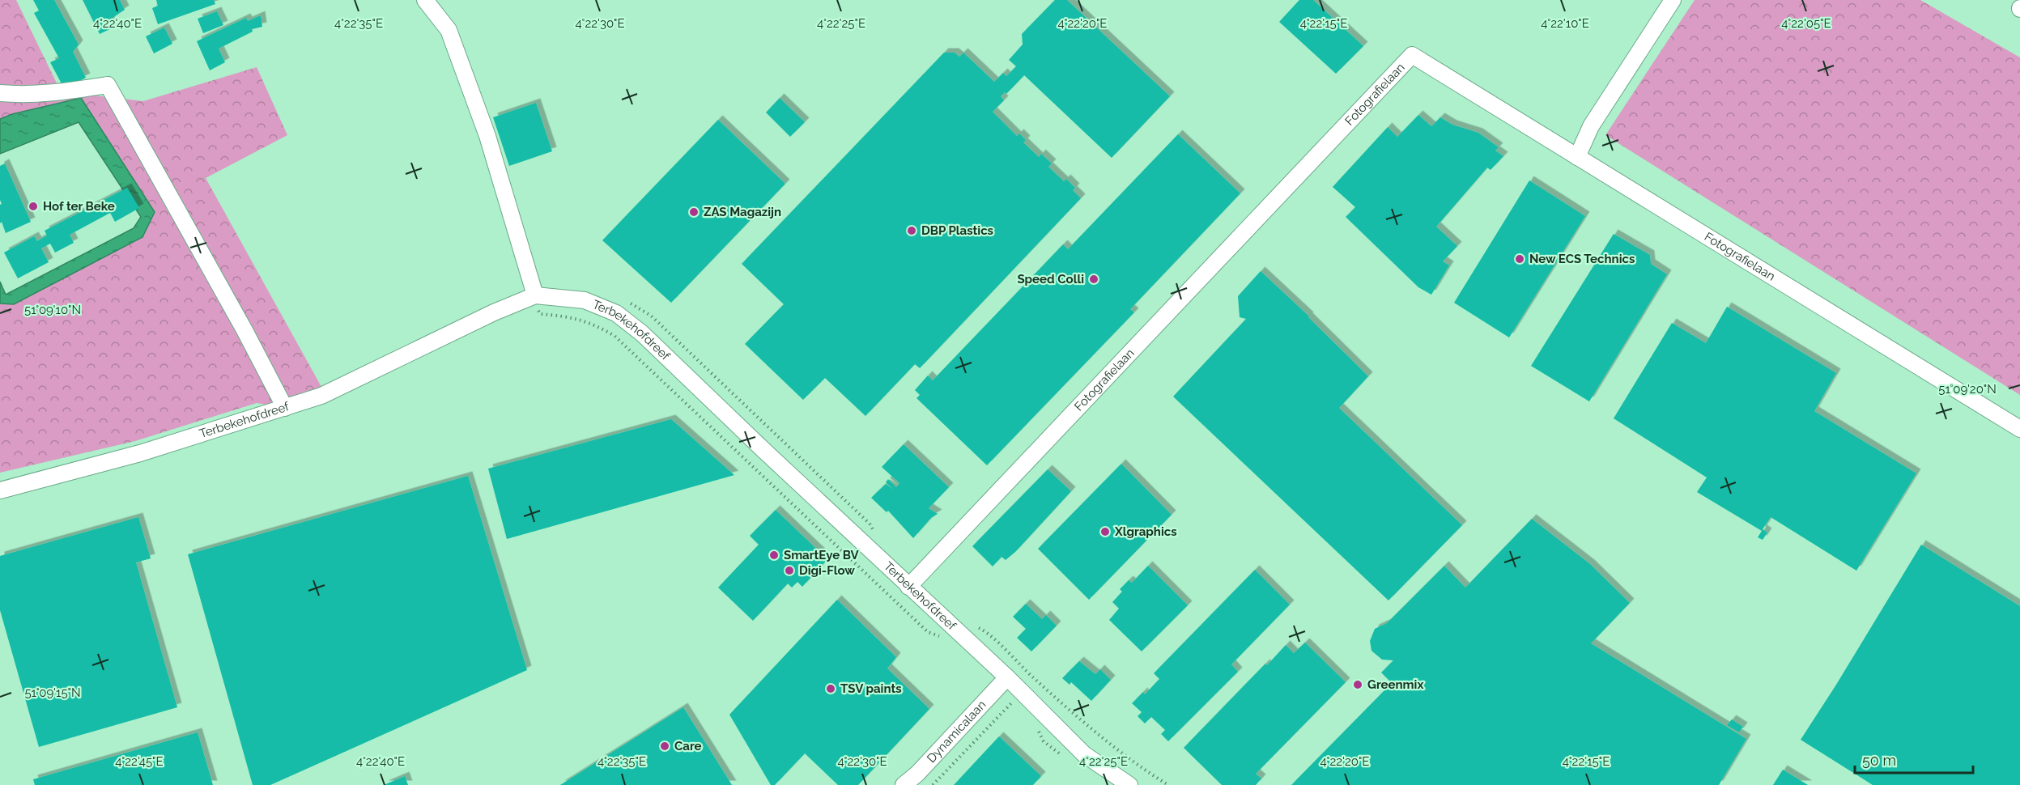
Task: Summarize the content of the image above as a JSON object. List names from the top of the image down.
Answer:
{
  "streets": {
    "street": ["Fotografielaan", "Terbekehofdreef", "Dynamicalaan"]
  },
  "crossings": [
    ["Fotografielaan", "Terbekehofdreef"],
    ["Terbekehofdreef", "Dynamicalaan"]
  ],
  "places": [
    "Hof ter Beke",
    "ZAS Magazijn",
    "DBP Plastics",
    "New ECS Technics",
    "Speed Colli",
    "Xlgraphics",
    "SmartEye BV",
    "Digi-Flow",
    "Greenmix",
    "TSV paints",
    "Care"
  ],
  "scale_bar": "50 m",
  "coordinates": [
    "4°22'40\"E",
    "4°22'35\"E",
    "4°22'30\"E",
    "4°22'25\"E",
    "4°22'20\"E",
    "4°22'15\"E",
    "4°22'10\"E",
    "4°22'05\"E",
    "51°09'10\"N",
    "51°09'20\"N",
    "51°09'15\"N",
    "4°22'45\"E"
  ]
}
